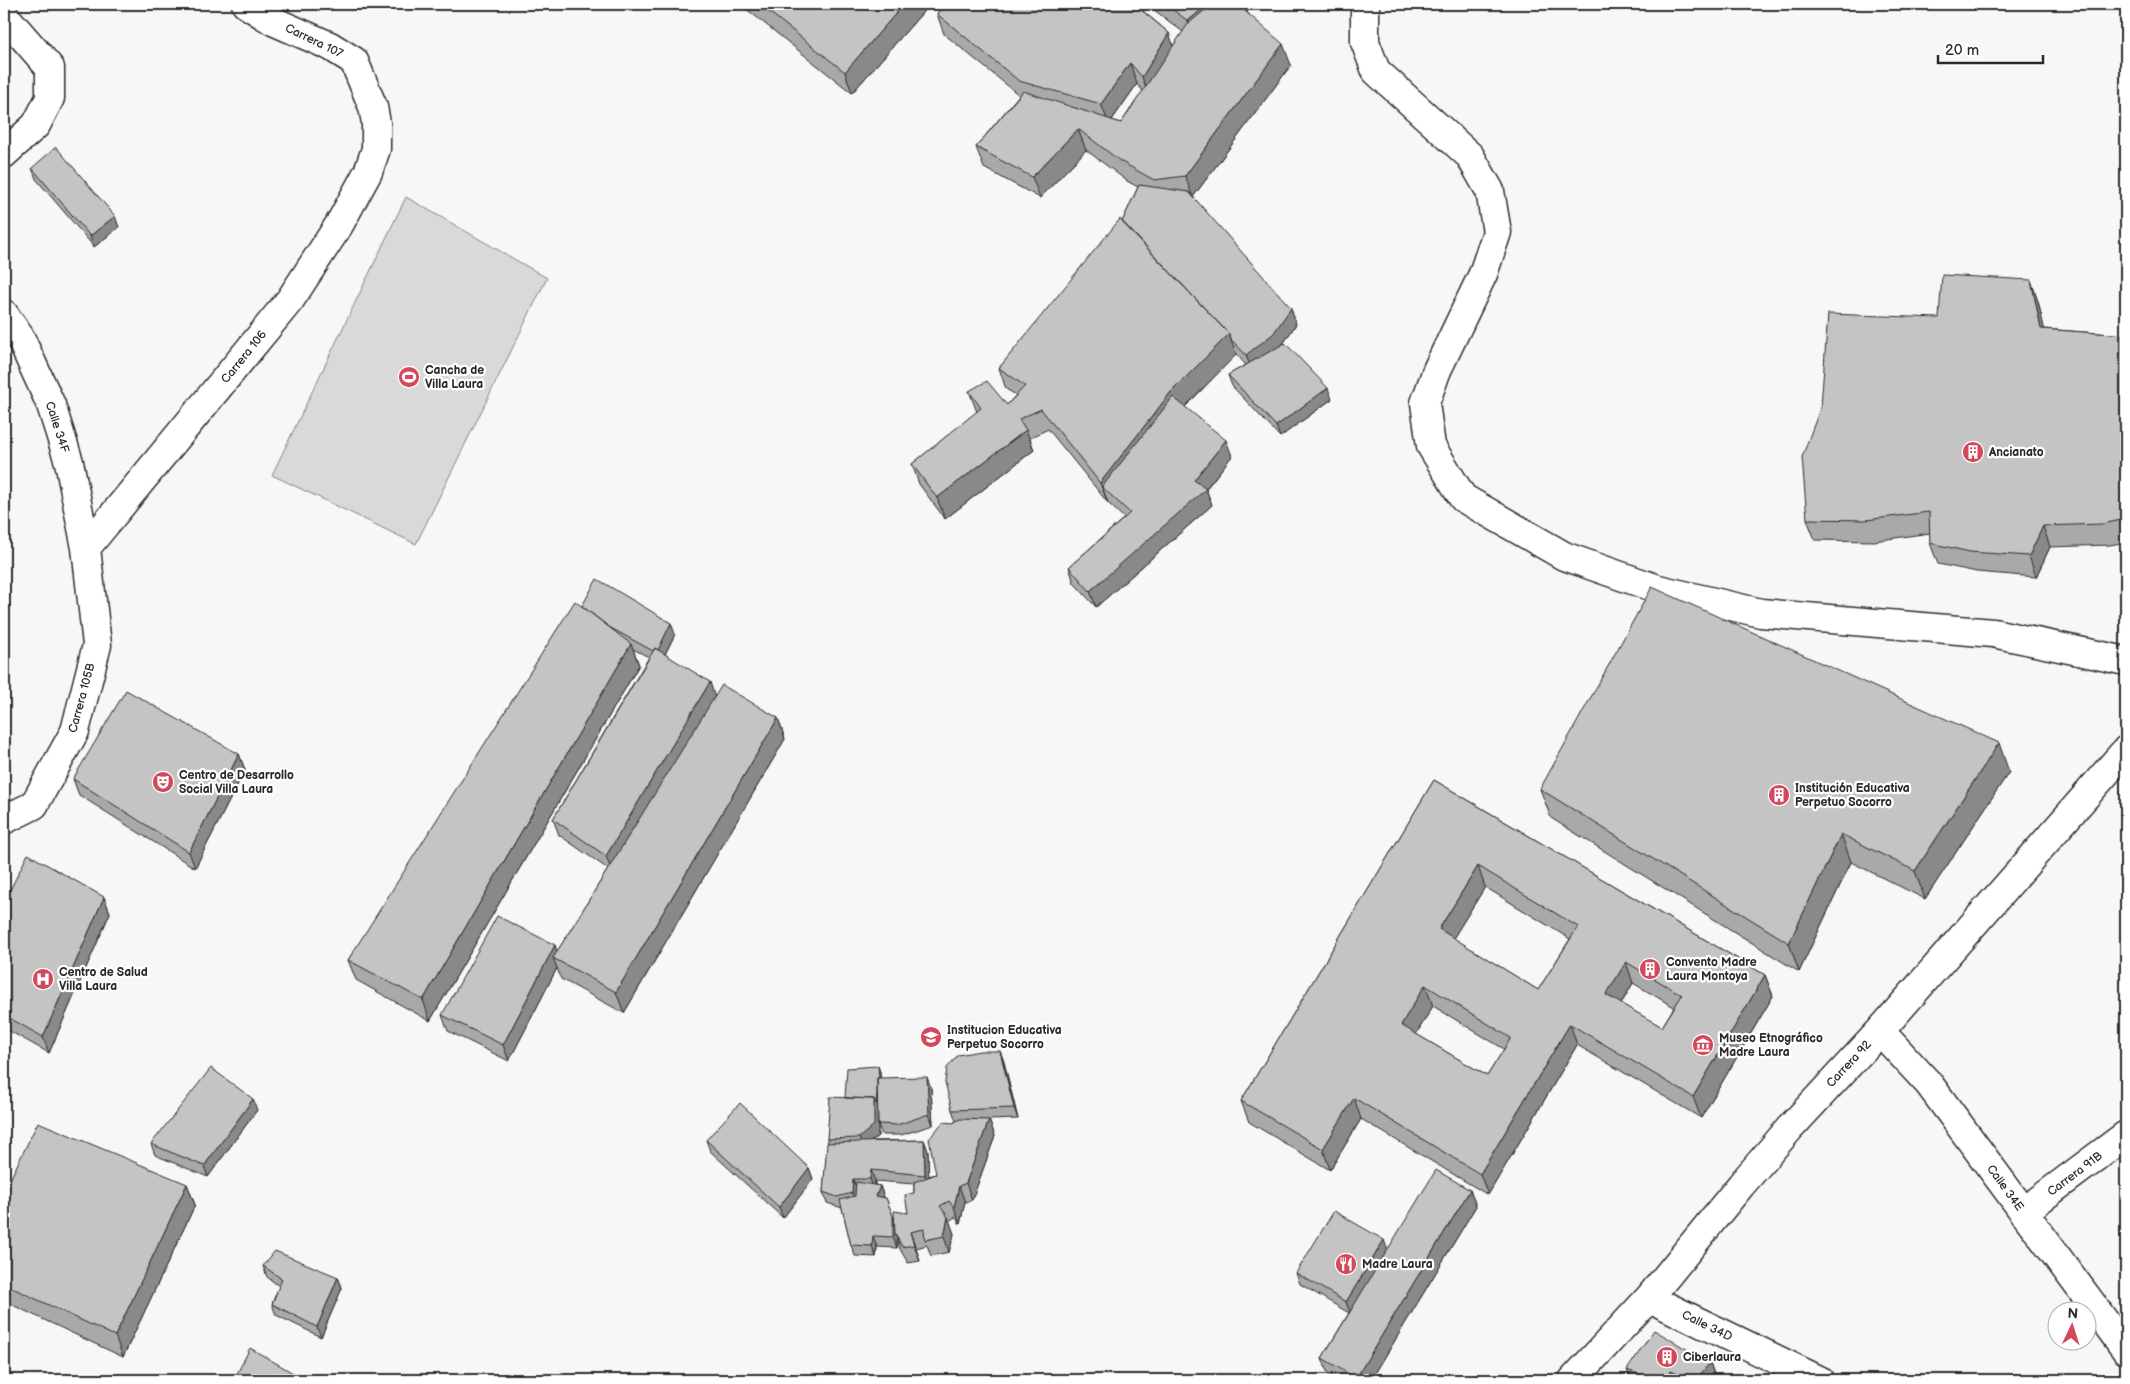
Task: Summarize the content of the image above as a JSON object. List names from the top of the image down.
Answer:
{
  "streets": {
    "street": [
      "Carrera 107",
      "Carrera 106",
      "Calle 34F",
      "Carrera 105B",
      "Carrera 92",
      "Carrera 91B",
      "Calle 34E",
      "Calle 34D"
    ]
  },
  "crossings": [
    ["Carrera 107", "Carrera 106"],
    ["Carrera 106", "Calle 34F"],
    ["Carrera 106", "Carrera 105B"],
    ["Calle 34F", "Carrera 105B"],
    ["Carrera 92", "Calle 34E"],
    ["Carrera 92", "Calle 34D"],
    ["Carrera 91B", "Calle 34E"]
  ],
  "places": {
    "sports": ["Cancha de Villa Laura"],
    "building": [
      "Ancianato",
      "Institución Educativa Perpetuo Socorro",
      "Convento Madre Laura Montoya",
      "Ciberlaura"
    ],
    "theatre": ["Centro de Desarrollo Social Villa Laura"],
    "hospital": ["Centro de Salud Villa Laura"],
    "school or university": ["Institucion Educativa Perpetuo Socorro"],
    "museum": ["Museo Etnográfico Madre Laura"],
    "restaurant": ["Madre Laura"]
  },
  "scale_bar": "20 m",
  "north": "top"
}
